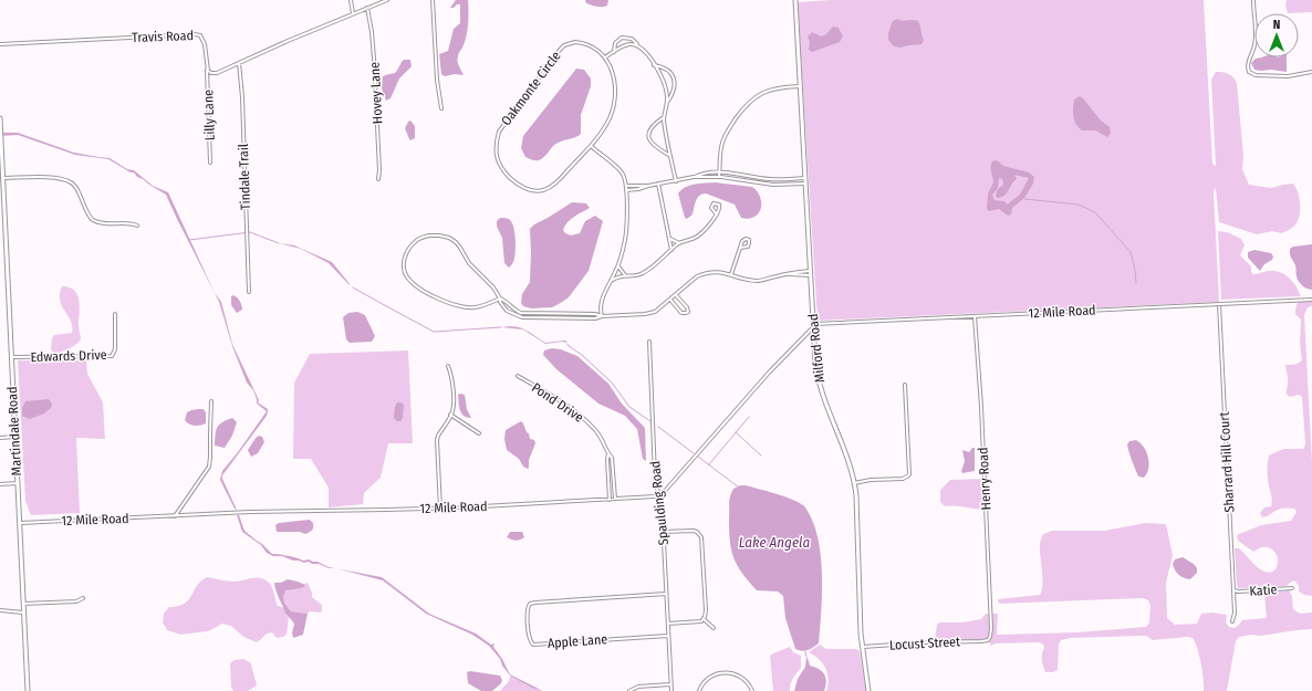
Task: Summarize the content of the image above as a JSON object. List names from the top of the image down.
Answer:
{
  "streets": {
    "street": [
      "Travis Road",
      "Oakmonte Circle",
      "Hovey Lane",
      "Lilly Lane",
      "Tindale Trail",
      "12 Mile Road",
      "Milford Road",
      "Edwards Drive",
      "Pond Drive",
      "Martindale Road",
      "Sharrard Hill Court",
      "Henry Road",
      "Spaulding Road",
      "Katie",
      "Apple Lane",
      "Locust Street"
    ]
  },
  "crossings": [
    ["Travis Road", "Lilly Lane"],
    ["12 Mile Road", "Milford Road"],
    ["12 Mile Road", "Pond Drive"],
    ["12 Mile Road", "Martindale Road"],
    ["12 Mile Road", "Sharrard Hill Court"],
    ["12 Mile Road", "Henry Road"],
    ["12 Mile Road", "Spaulding Road"],
    ["Milford Road", "Locust Street"],
    ["Edwards Drive", "Martindale Road"],
    ["Sharrard Hill Court", "Katie"],
    ["Henry Road", "Locust Street"],
    ["Spaulding Road", "Apple Lane"]
  ],
  "water": ["Lake Angela"],
  "north": "top"
}
